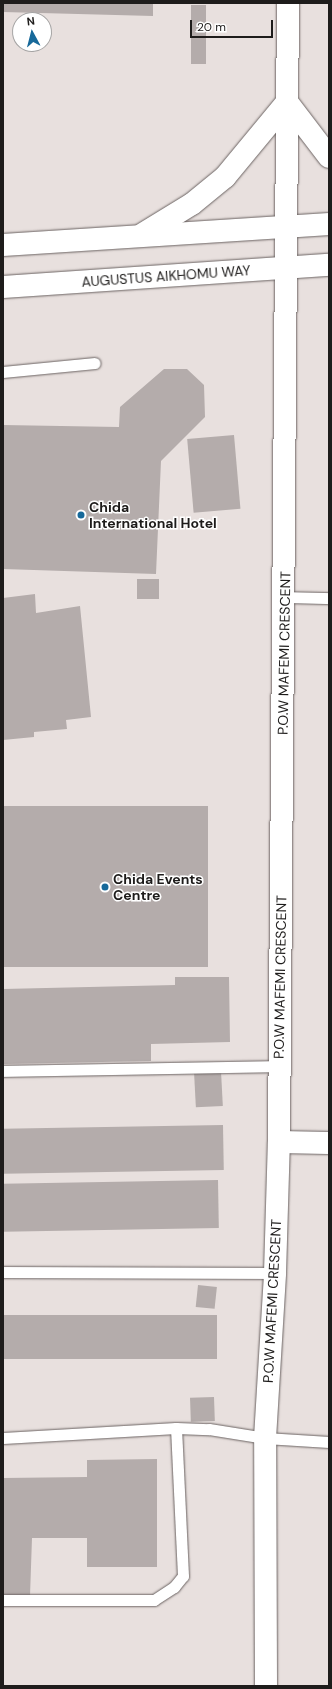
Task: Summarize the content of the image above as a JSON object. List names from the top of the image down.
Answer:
{
  "streets": {
    "street": ["AUGUSTUS AIKHOMU WAY", "P.O.W MAFEMI CRESCENT"]
  },
  "crossings": [
    ["AUGUSTUS AIKHOMU WAY", "P.O.W MAFEMI CRESCENT"]
  ],
  "places": ["Chida International Hotel", "Chida Events Centre"],
  "scale_bar": "20 m",
  "north": "top"
}
